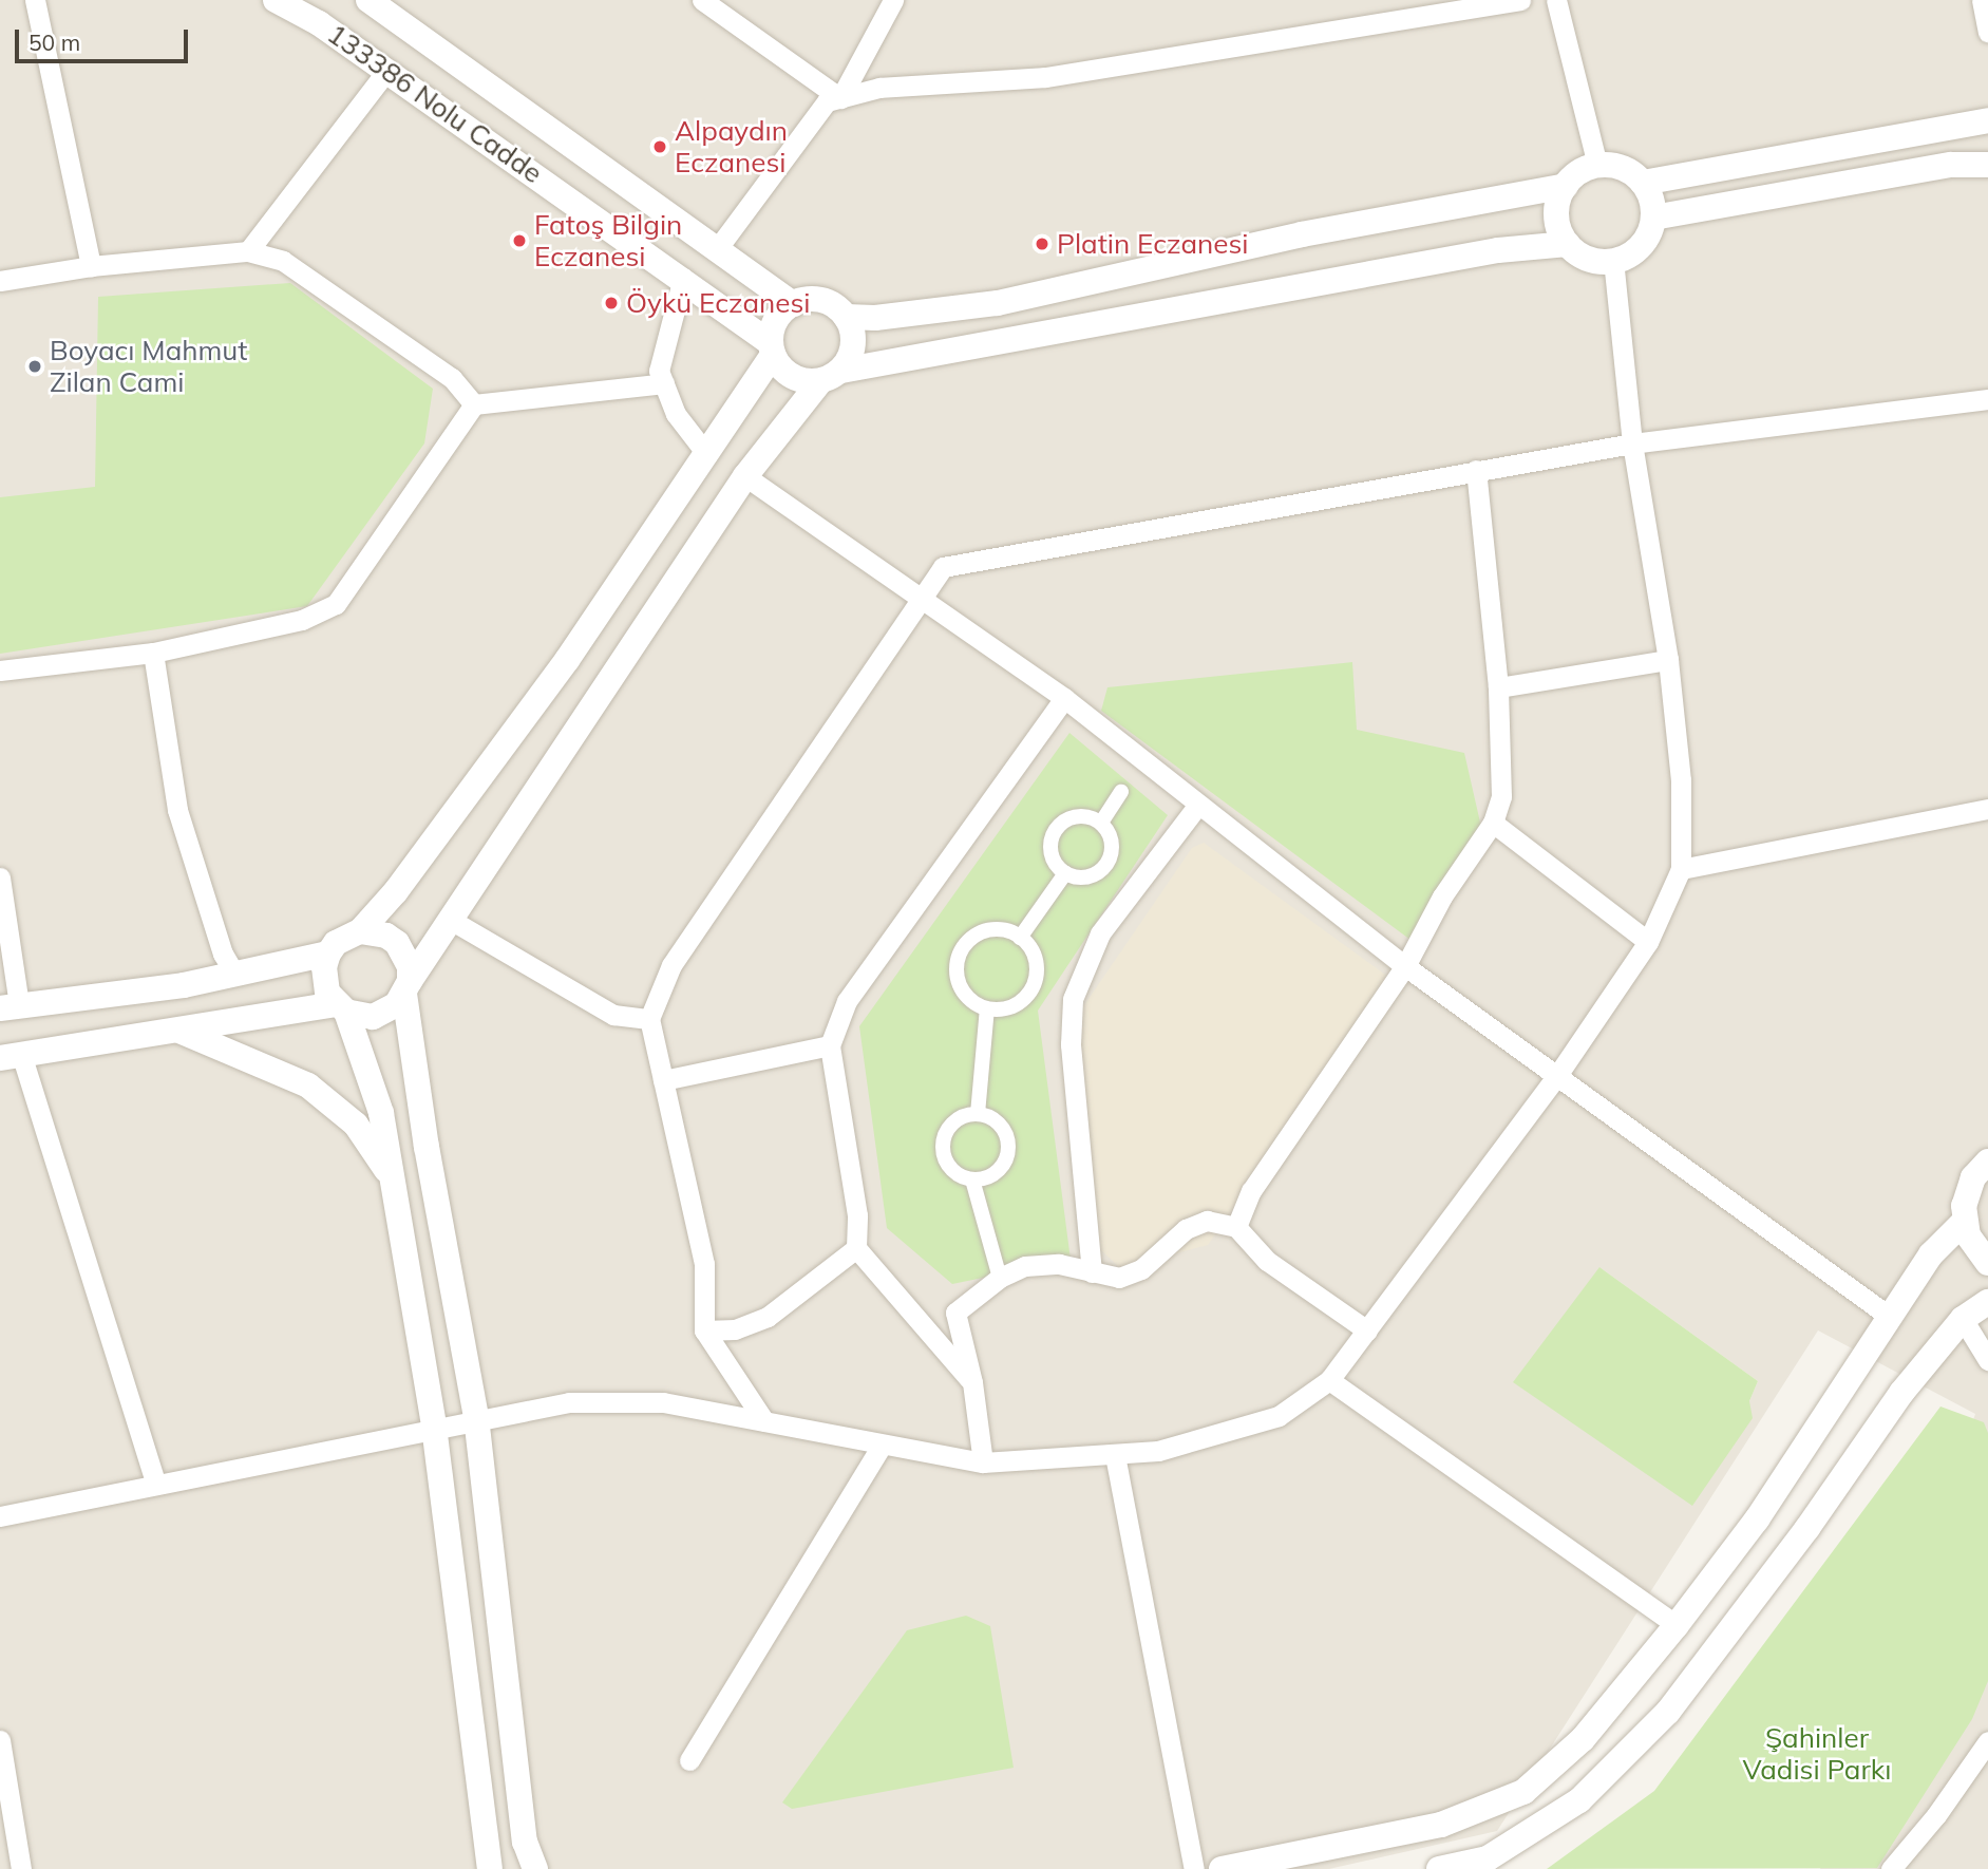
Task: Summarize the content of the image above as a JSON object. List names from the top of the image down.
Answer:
{
  "streets": {
    "street": ["133386 Nolu Cadde"]
  },
  "parks": ["Şahinler Vadisi Parkı"],
  "places": [
    "Alpaydın Eczanesi",
    "Fatoş Bilgin Eczanesi",
    "Platin Eczanesi",
    "Öykü Eczanesi",
    "Boyacı Mahmut Zilan Cami"
  ],
  "scale_bar": "50 m"
}
